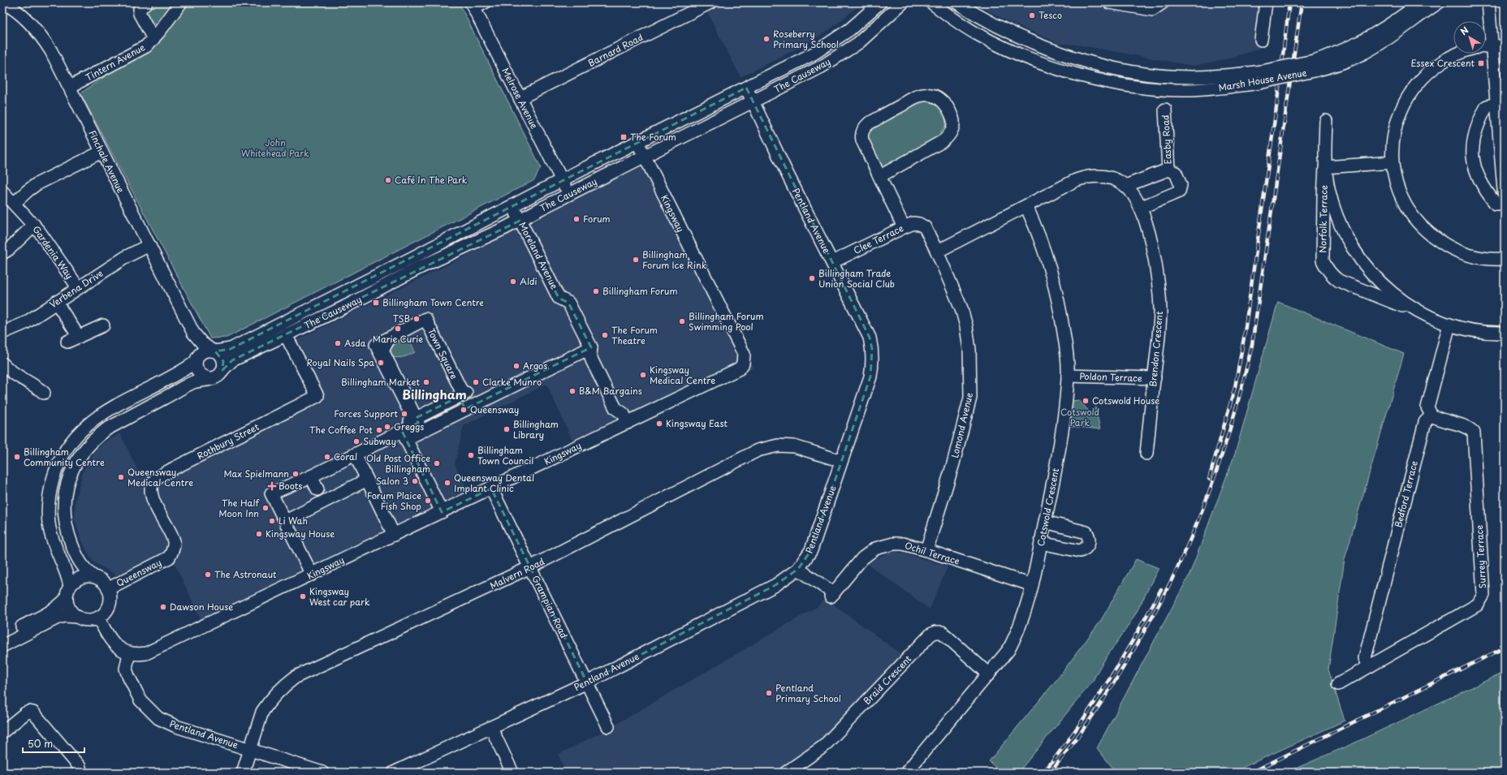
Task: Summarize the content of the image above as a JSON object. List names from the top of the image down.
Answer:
{
  "streets": {
    "street": [
      "Barnard Road",
      "Tintern Avenue",
      "The Causeway",
      "Marsh House Avenue",
      "Melrose Avenue",
      "Easby Road",
      "Finchale Avenue",
      "Kingsway",
      "Norfolk Terrace",
      "Pentland Avenue",
      "Clee Terrace",
      "Gardenia Way",
      "Moreland Avenue",
      "Verbena Drive",
      "Brendon Crescent",
      "Poldon Terrace",
      "Lomond Avenue",
      "Rothbury Street",
      "Bedford Terrace",
      "Cotswold Crescent",
      "Ochil Terrace",
      "Surrey Terrace",
      "Queensway",
      "Malvern Road",
      "Grampian Road",
      "Braid Crescent"
    ]
  },
  "crossings": [
    ["Barnard Road", "Melrose Avenue"],
    ["Tintern Avenue", "Finchale Avenue"],
    ["The Causeway", "Melrose Avenue"],
    ["The Causeway", "Finchale Avenue"],
    ["The Causeway", "Kingsway"],
    ["The Causeway", "Pentland Avenue"],
    ["The Causeway", "Moreland Avenue"],
    ["The Causeway", "Rothbury Street"],
    ["The Causeway", "Queensway"],
    ["Finchale Avenue", "Verbena Drive"],
    ["Kingsway", "Pentland Avenue"],
    ["Kingsway", "Moreland Avenue"],
    ["Kingsway", "Grampian Road"],
    ["Pentland Avenue", "Clee Terrace"],
    ["Pentland Avenue", "Ochil Terrace"],
    ["Pentland Avenue", "Malvern Road"],
    ["Pentland Avenue", "Grampian Road"],
    ["Clee Terrace", "Lomond Avenue"],
    ["Gardenia Way", "Verbena Drive"],
    ["Brendon Crescent", "Poldon Terrace"],
    ["Brendon Crescent", "Lomond Avenue"],
    ["Brendon Crescent", "Cotswold Crescent"],
    ["Poldon Terrace", "Cotswold Crescent"],
    ["Lomond Avenue", "Ochil Terrace"],
    ["Rothbury Street", "Queensway"],
    ["Bedford Terrace", "Surrey Terrace"],
    ["Cotswold Crescent", "Ochil Terrace"],
    ["Cotswold Crescent", "Braid Crescent"],
    ["Malvern Road", "Grampian Road"]
  ],
  "districts": ["Billingham"],
  "parks": ["John Whitehead Park", "Cotswold Park"],
  "places": {
    "other": [
      "Tesco",
      "Roseberry Primary School",
      "Café In The Park",
      "Forum",
      "Billingham Forum Ice Rink",
      "Billingham Trade Union Social Club",
      "Aldi",
      "Billingham Forum",
      "TSB",
      "Billingham Forum Swimming Pool",
      "Marie Curie",
      "The Forum Theatre",
      "Asda",
      "Royal Nails Spa",
      "Argos",
      "Kingsway Medical Centre",
      "Billingham Market",
      "Clarke Munro",
      "B&M Bargains",
      "Cotswold House",
      "Queensway",
      "Forces Support",
      "Kingsway East",
      "Greggs",
      "Billingham Library",
      "The Coffee Pot",
      "Subway",
      "Billingham Town Council",
      "Billingham Community Centre",
      "Coral",
      "Old Post Office Billingham",
      "Max Spielmann",
      "Queensway Medical Centre",
      "Salon 3",
      "Queensway Dental Implant Clinic",
      "Forum Plaice Fish Shop",
      "The Half Moon Inn",
      "Li Wah",
      "Kingsway House",
      "The Astronaut",
      "Kingsway West car park",
      "Dawson House",
      "Pentland Primary School"
    ],
    "transit": ["Essex Crescent", "The Forum", "Billingham Town Centre"],
    "health": ["Boots"]
  },
  "scale_bar": "50 m",
  "north": "top left"
}
